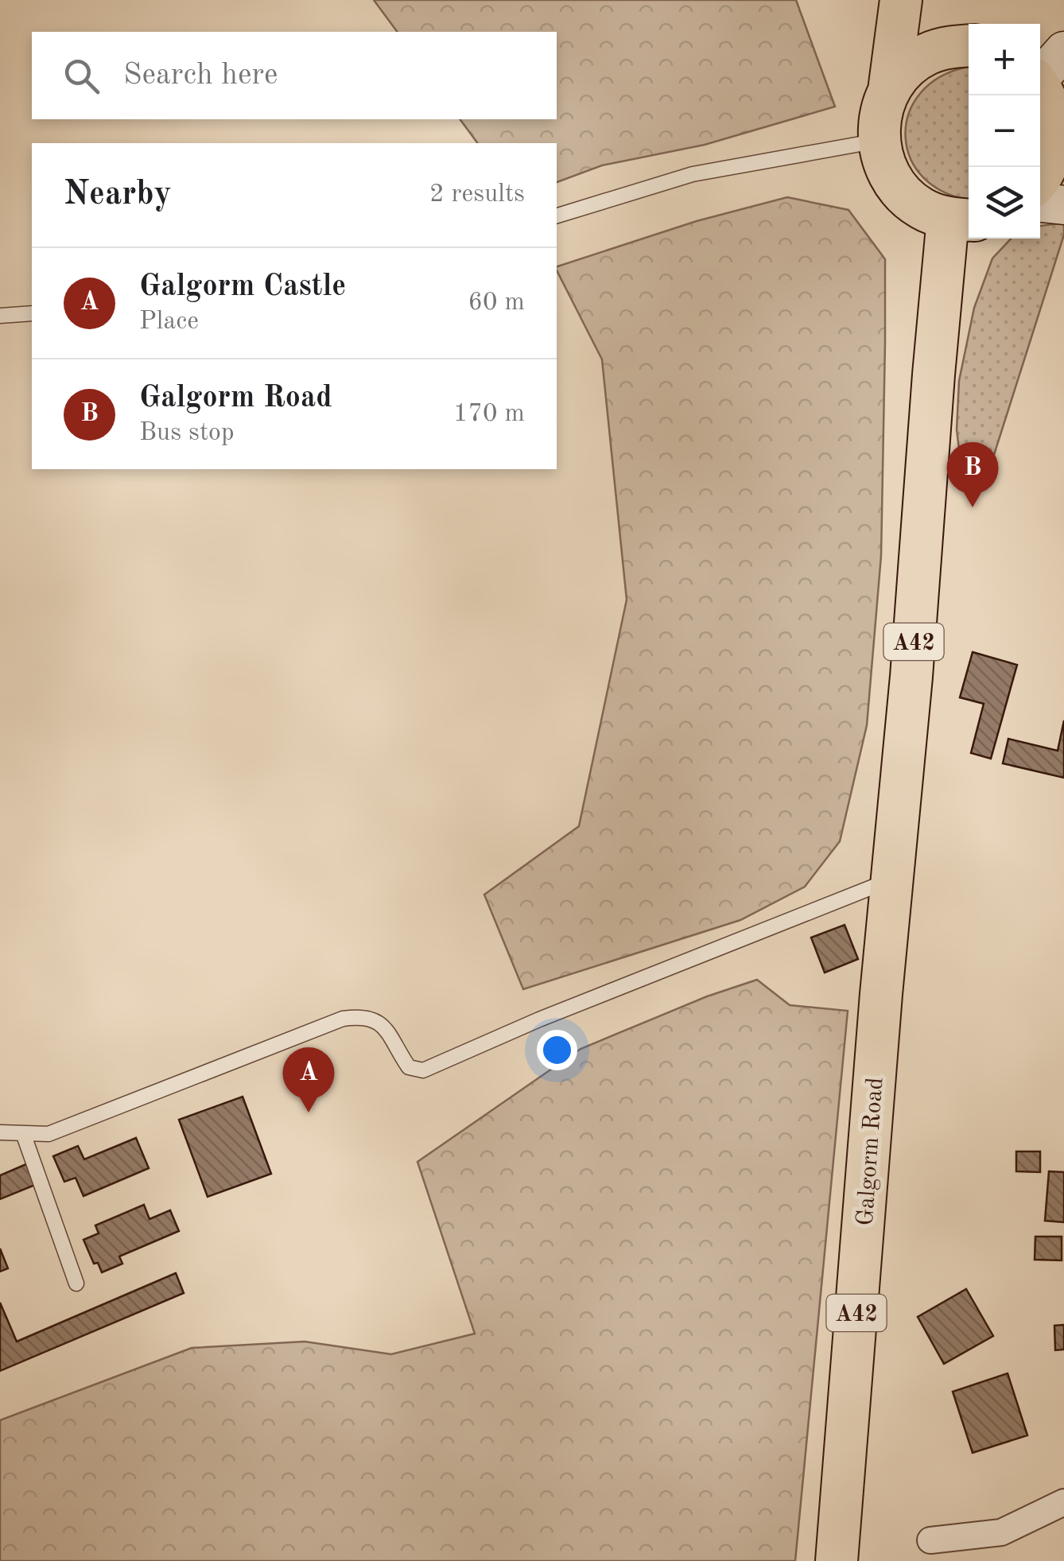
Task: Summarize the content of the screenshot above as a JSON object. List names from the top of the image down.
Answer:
{
  "streets": {
    "main road": ["A42", "Galgorm Road"]
  },
  "crossings": [
    ["A42", "Galgorm Road"]
  ],
  "page": {
    "map_buttons": ["+", "−"],
    "search": "Search here",
    "heading": ["Nearby", "2 results"],
    "list": [
      {
        "mark": "A",
        "name": "Galgorm Castle",
        "note": "Place",
        "value": "60 m"
      },
      {
        "mark": "B",
        "name": "Galgorm Road",
        "note": "Bus stop",
        "value": "170 m"
      }
    ],
    "pins": ["B", "A"]
  }
}
